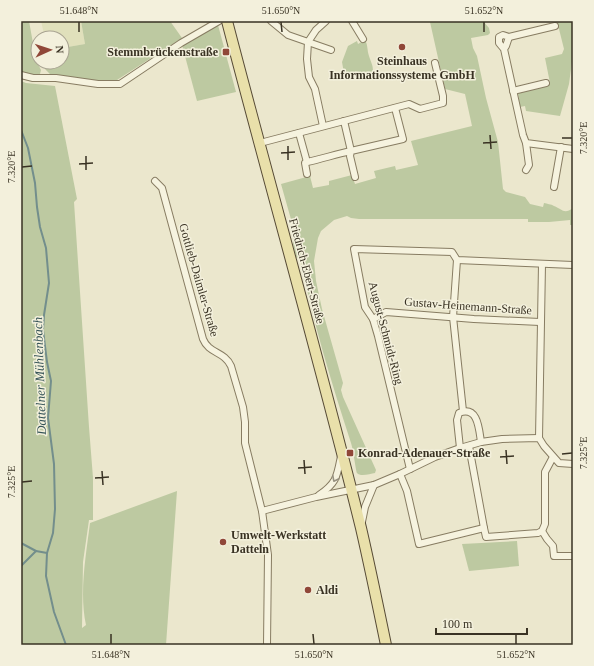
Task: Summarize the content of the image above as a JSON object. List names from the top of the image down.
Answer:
{
  "streets": {
    "main road": ["Friedrich-Ebert-Straße"],
    "street": ["Gottlieb-Daimler-Straße", "Gustav-Heinemann-Straße", "August-Schmidt-Ring"]
  },
  "crossings": [
    ["Gustav-Heinemann-Straße", "August-Schmidt-Ring"]
  ],
  "water": ["Dattelner Mühlenbach"],
  "places": {
    "other": ["Steinhaus Informationssysteme GmbH", "Umwelt-Werkstatt Datteln", "Aldi"],
    "transit": ["Stemmbrückenstraße", "Konrad-Adenauer-Straße"]
  },
  "scale_bar": "100 m",
  "north": "right",
  "coordinates": [
    "51.648°N",
    "51.650°N",
    "51.652°N",
    "7.320°E",
    "7.325°E"
  ]
}
